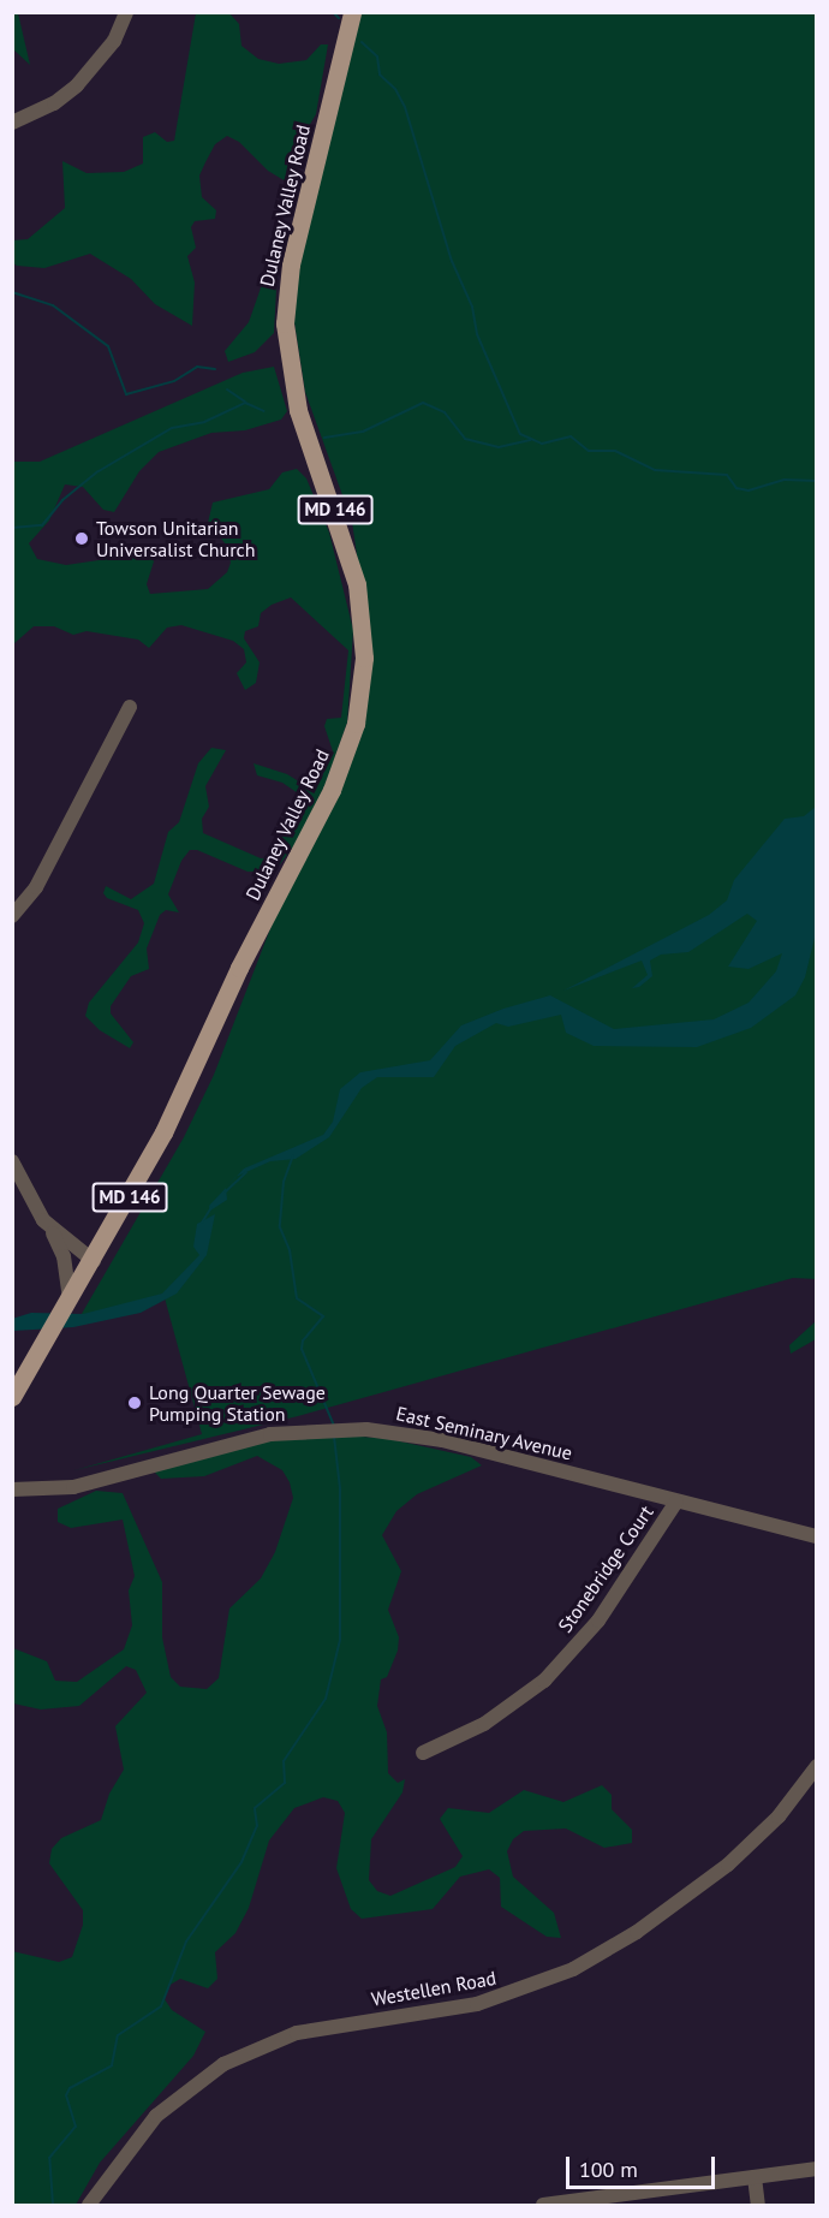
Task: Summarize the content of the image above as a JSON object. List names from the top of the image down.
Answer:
{
  "streets": {
    "main road": ["Dulaney Valley Road", "MD 146"],
    "street": ["East Seminary Avenue", "Stonebridge Court", "Westellen Road"]
  },
  "crossings": [
    ["East Seminary Avenue", "Stonebridge Court"]
  ],
  "places": ["Towson Unitarian Universalist Church", "Long Quarter Sewage Pumping Station"],
  "scale_bar": "100 m"
}
